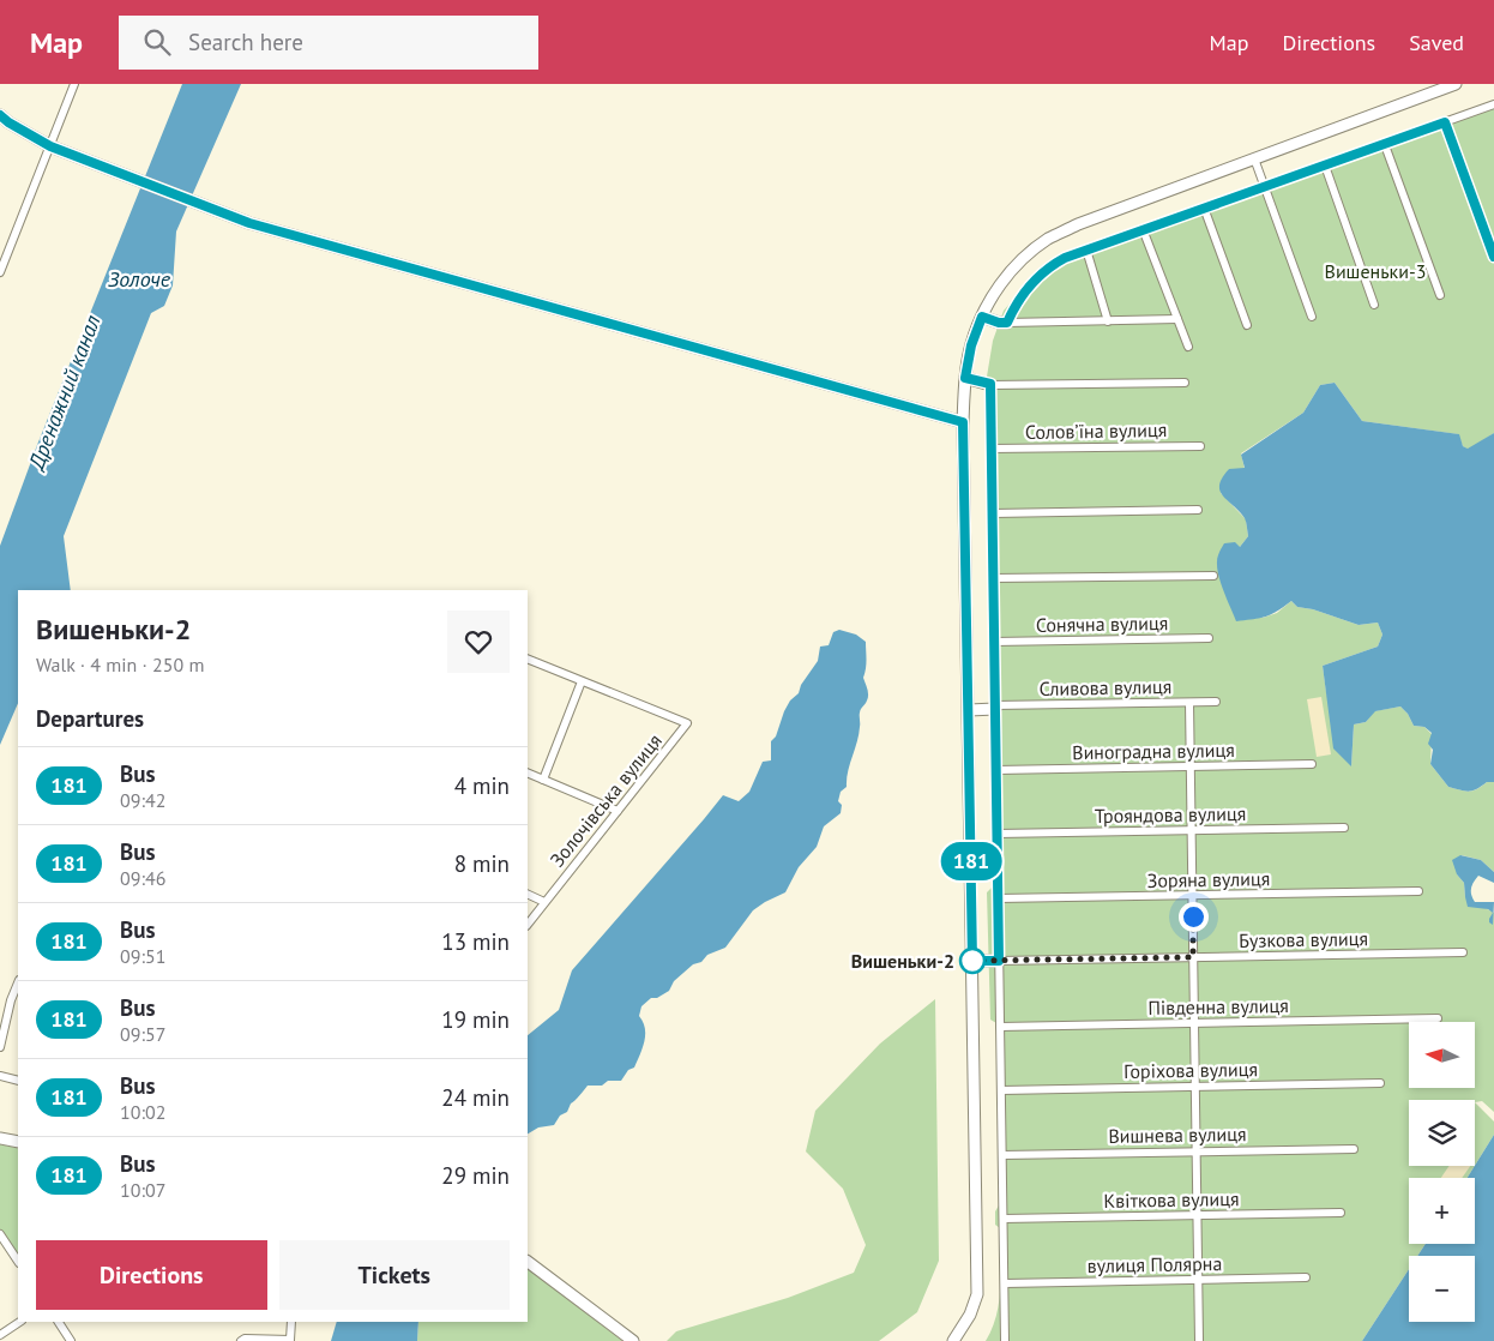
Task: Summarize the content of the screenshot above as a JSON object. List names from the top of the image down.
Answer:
{
  "streets": {
    "street": [
      "Соловʼїна вулиця",
      "Сонячна вулиця",
      "Сливова вулиця",
      "Виноградна вулиця",
      "Золочівська вулиця",
      "Трояндова вулиця",
      "Зоряна вулиця",
      "Бузкова вулиця",
      "Південна вулиця",
      "Горіхова вулиця",
      "Вишнева вулиця",
      "Квіткова вулиця",
      "вулиця Полярна"
    ]
  },
  "water": ["Золоче", "Дренажний канал"],
  "parks": ["Вишеньки-3"],
  "places": ["Вишеньки-2"],
  "lines": ["bus line 181"],
  "north": "left",
  "page": {
    "header": "Map",
    "search": "Search here",
    "nav": ["Map", "Directions", "Saved"],
    "on_map": "181",
    "heading": [
      ["Вишеньки-2", "Walk · 4 min · 250 m"],
      "Departures"
    ],
    "list": [
      {
        "mark": "181",
        "name": "Bus",
        "note": "09:42",
        "value": "4 min"
      },
      {
        "mark": "181",
        "name": "Bus",
        "note": "09:46",
        "value": "8 min"
      },
      {
        "mark": "181",
        "name": "Bus",
        "note": "09:51",
        "value": "13 min"
      },
      {
        "mark": "181",
        "name": "Bus",
        "note": "09:57",
        "value": "19 min"
      },
      {
        "mark": "181",
        "name": "Bus",
        "note": "10:02",
        "value": "24 min"
      },
      {
        "mark": "181",
        "name": "Bus",
        "note": "10:07",
        "value": "29 min"
      }
    ],
    "map_buttons": ["+", "−"],
    "buttons": ["Directions", "Tickets"]
  }
}
